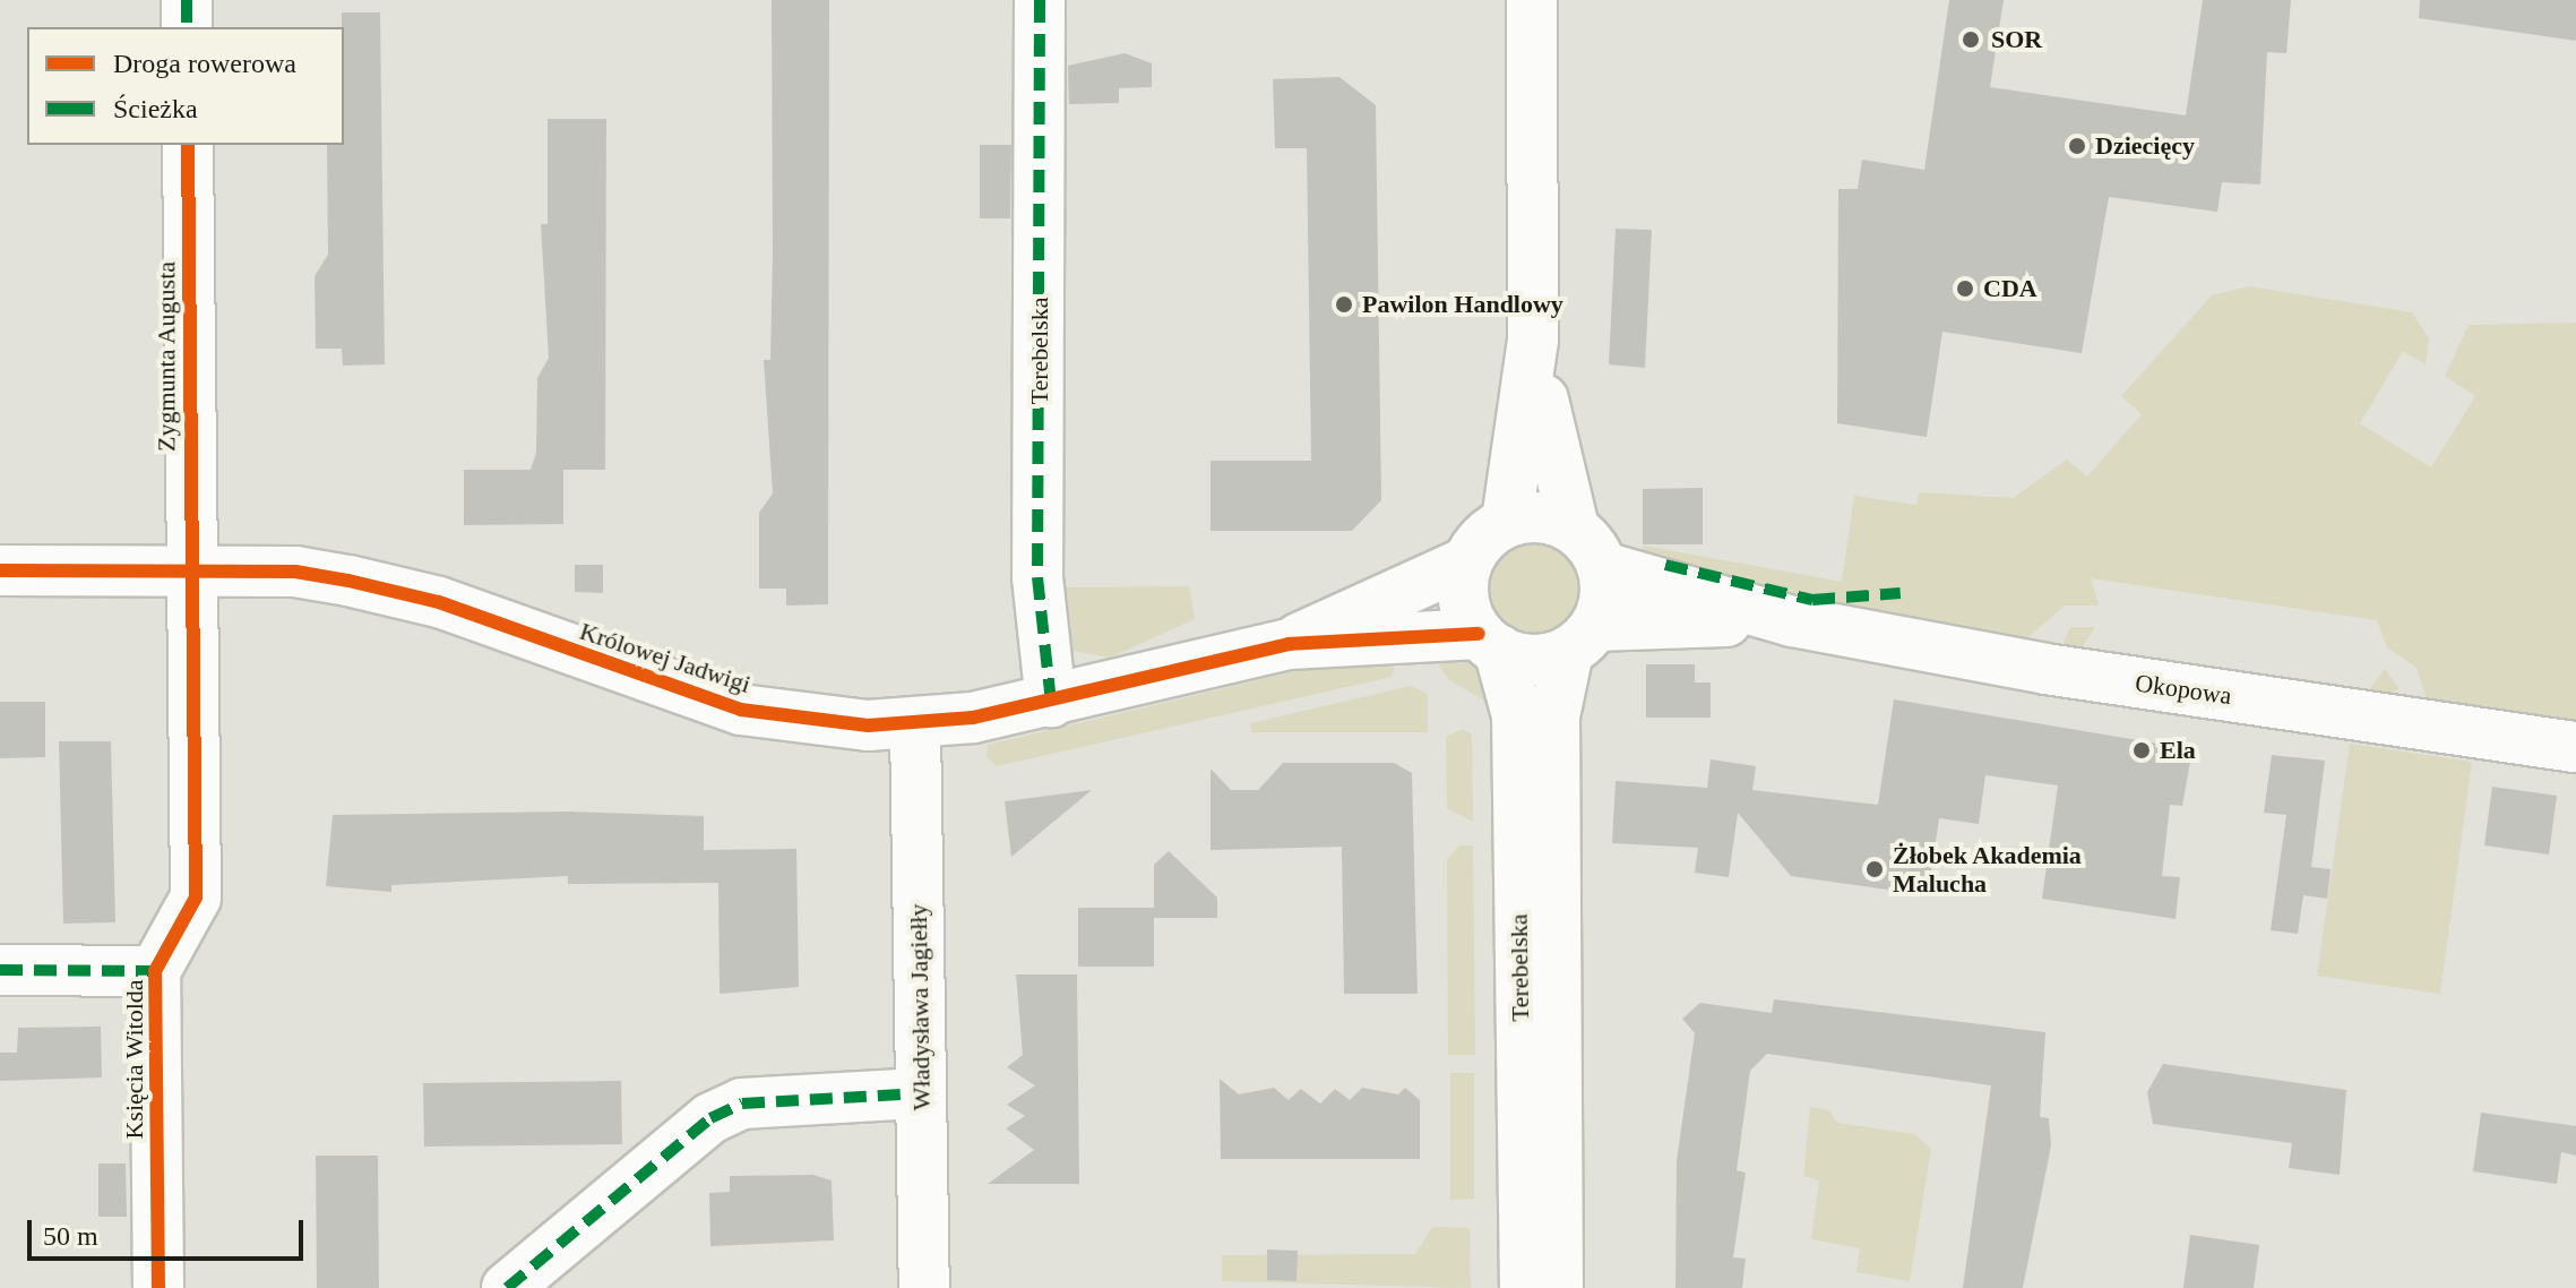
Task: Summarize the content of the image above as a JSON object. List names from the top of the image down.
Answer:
{
  "streets": {
    "street": [
      "Terebelska",
      "Zygmunta Augusta",
      "Królowej Jadwigi",
      "Okopowa",
      "Władysława Jagiełły",
      "Księcia Witolda"
    ]
  },
  "crossings": [
    ["Terebelska", "Królowej Jadwigi"],
    ["Terebelska", "Okopowa"],
    ["Zygmunta Augusta", "Królowej Jadwigi"],
    ["Zygmunta Augusta", "Księcia Witolda"],
    ["Królowej Jadwigi", "Okopowa"],
    ["Królowej Jadwigi", "Władysława Jagiełły"],
    ["Królowej Jadwigi", "Księcia Witolda"]
  ],
  "places": [
    "SOR",
    "Dziecięcy",
    "CDA",
    "Pawilon Handlowy",
    "Ela",
    "Żłobek Akademia Malucha"
  ],
  "legend": ["Droga rowerowa", "Ścieżka"],
  "scale_bar": "50 m"
}
